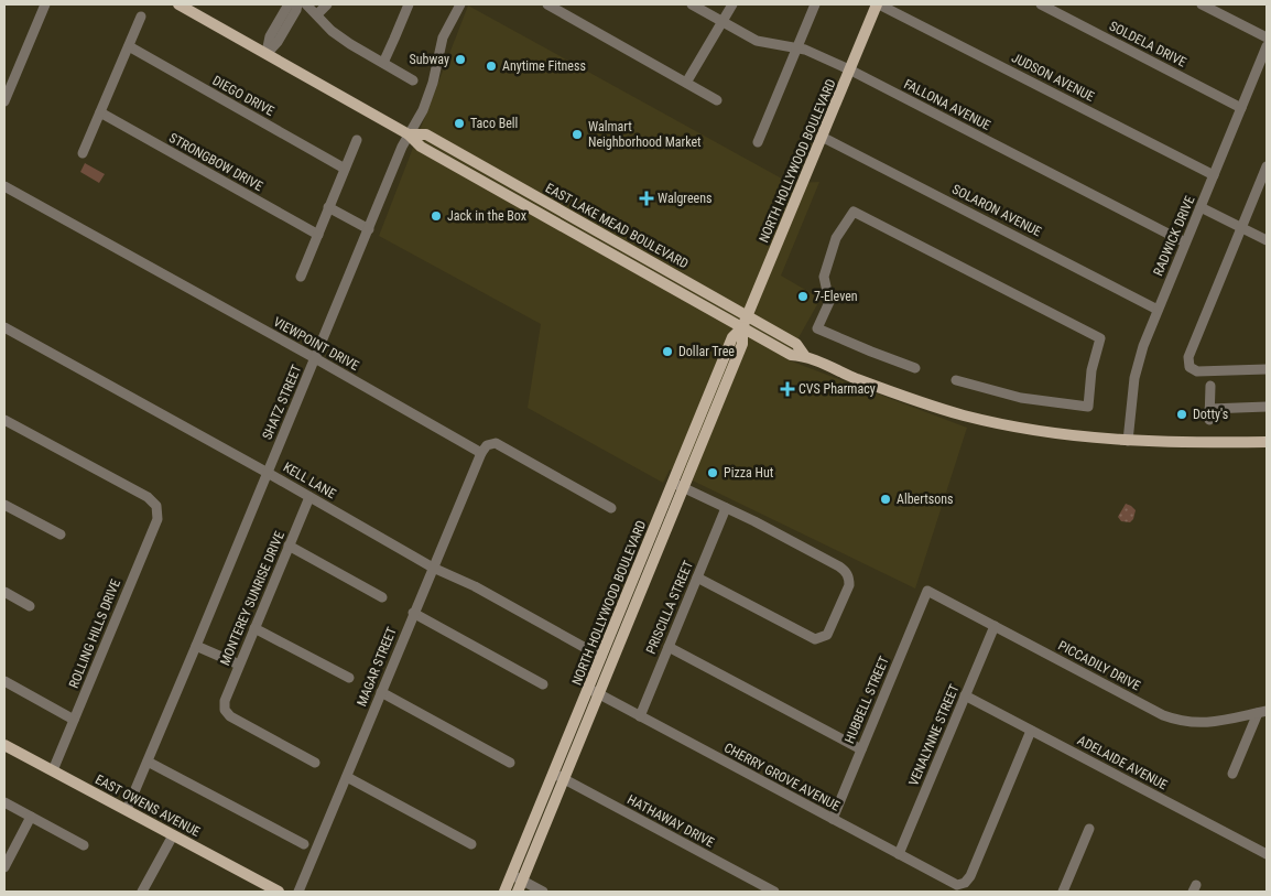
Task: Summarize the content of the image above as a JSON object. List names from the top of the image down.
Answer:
{
  "streets": {
    "main road": ["NORTH HOLLYWOOD BOULEVARD", "EAST LAKE MEAD BOULEVARD", "EAST OWENS AVENUE"],
    "street": [
      "SOLDELA DRIVE",
      "JUDSON AVENUE",
      "DIEGO DRIVE",
      "FALLONA AVENUE",
      "STRONGBOW DRIVE",
      "SOLARON AVENUE",
      "RADWICK DRIVE",
      "VIEWPOINT DRIVE",
      "SHATZ STREET",
      "KELL LANE",
      "MONTEREY SUNRISE DRIVE",
      "PRISCILLA STREET",
      "ROLLING HILLS DRIVE",
      "PICCADILY DRIVE",
      "MAGAR STREET",
      "HUBBELL STREET",
      "VENALYNNE STREET",
      "ADELAIDE AVENUE",
      "CHERRY GROVE AVENUE",
      "HATHAWAY DRIVE"
    ]
  },
  "crossings": [
    ["SOLDELA DRIVE", "RADWICK DRIVE"],
    ["JUDSON AVENUE", "NORTH HOLLYWOOD BOULEVARD"],
    ["JUDSON AVENUE", "RADWICK DRIVE"],
    ["FALLONA AVENUE", "NORTH HOLLYWOOD BOULEVARD"],
    ["FALLONA AVENUE", "RADWICK DRIVE"],
    ["NORTH HOLLYWOOD BOULEVARD", "SOLARON AVENUE"],
    ["NORTH HOLLYWOOD BOULEVARD", "EAST LAKE MEAD BOULEVARD"],
    ["NORTH HOLLYWOOD BOULEVARD", "KELL LANE"],
    ["NORTH HOLLYWOOD BOULEVARD", "CHERRY GROVE AVENUE"],
    ["NORTH HOLLYWOOD BOULEVARD", "HATHAWAY DRIVE"],
    ["SOLARON AVENUE", "RADWICK DRIVE"],
    ["EAST LAKE MEAD BOULEVARD", "RADWICK DRIVE"],
    ["EAST LAKE MEAD BOULEVARD", "SHATZ STREET"],
    ["VIEWPOINT DRIVE", "SHATZ STREET"],
    ["VIEWPOINT DRIVE", "MAGAR STREET"],
    ["SHATZ STREET", "KELL LANE"],
    ["SHATZ STREET", "EAST OWENS AVENUE"],
    ["KELL LANE", "MONTEREY SUNRISE DRIVE"],
    ["KELL LANE", "MAGAR STREET"],
    ["PRISCILLA STREET", "CHERRY GROVE AVENUE"],
    ["ROLLING HILLS DRIVE", "EAST OWENS AVENUE"],
    ["PICCADILY DRIVE", "HUBBELL STREET"],
    ["PICCADILY DRIVE", "VENALYNNE STREET"],
    ["HUBBELL STREET", "CHERRY GROVE AVENUE"],
    ["VENALYNNE STREET", "ADELAIDE AVENUE"],
    ["VENALYNNE STREET", "CHERRY GROVE AVENUE"],
    ["ADELAIDE AVENUE", "CHERRY GROVE AVENUE"]
  ],
  "places": {
    "other": [
      "Subway",
      "Anytime Fitness",
      "Taco Bell",
      "Walmart Neighborhood Market",
      "Jack in the Box",
      "7-Eleven",
      "Dollar Tree",
      "Dotty's",
      "Pizza Hut",
      "Albertsons"
    ],
    "health": ["Walgreens", "CVS Pharmacy"]
  }
}
